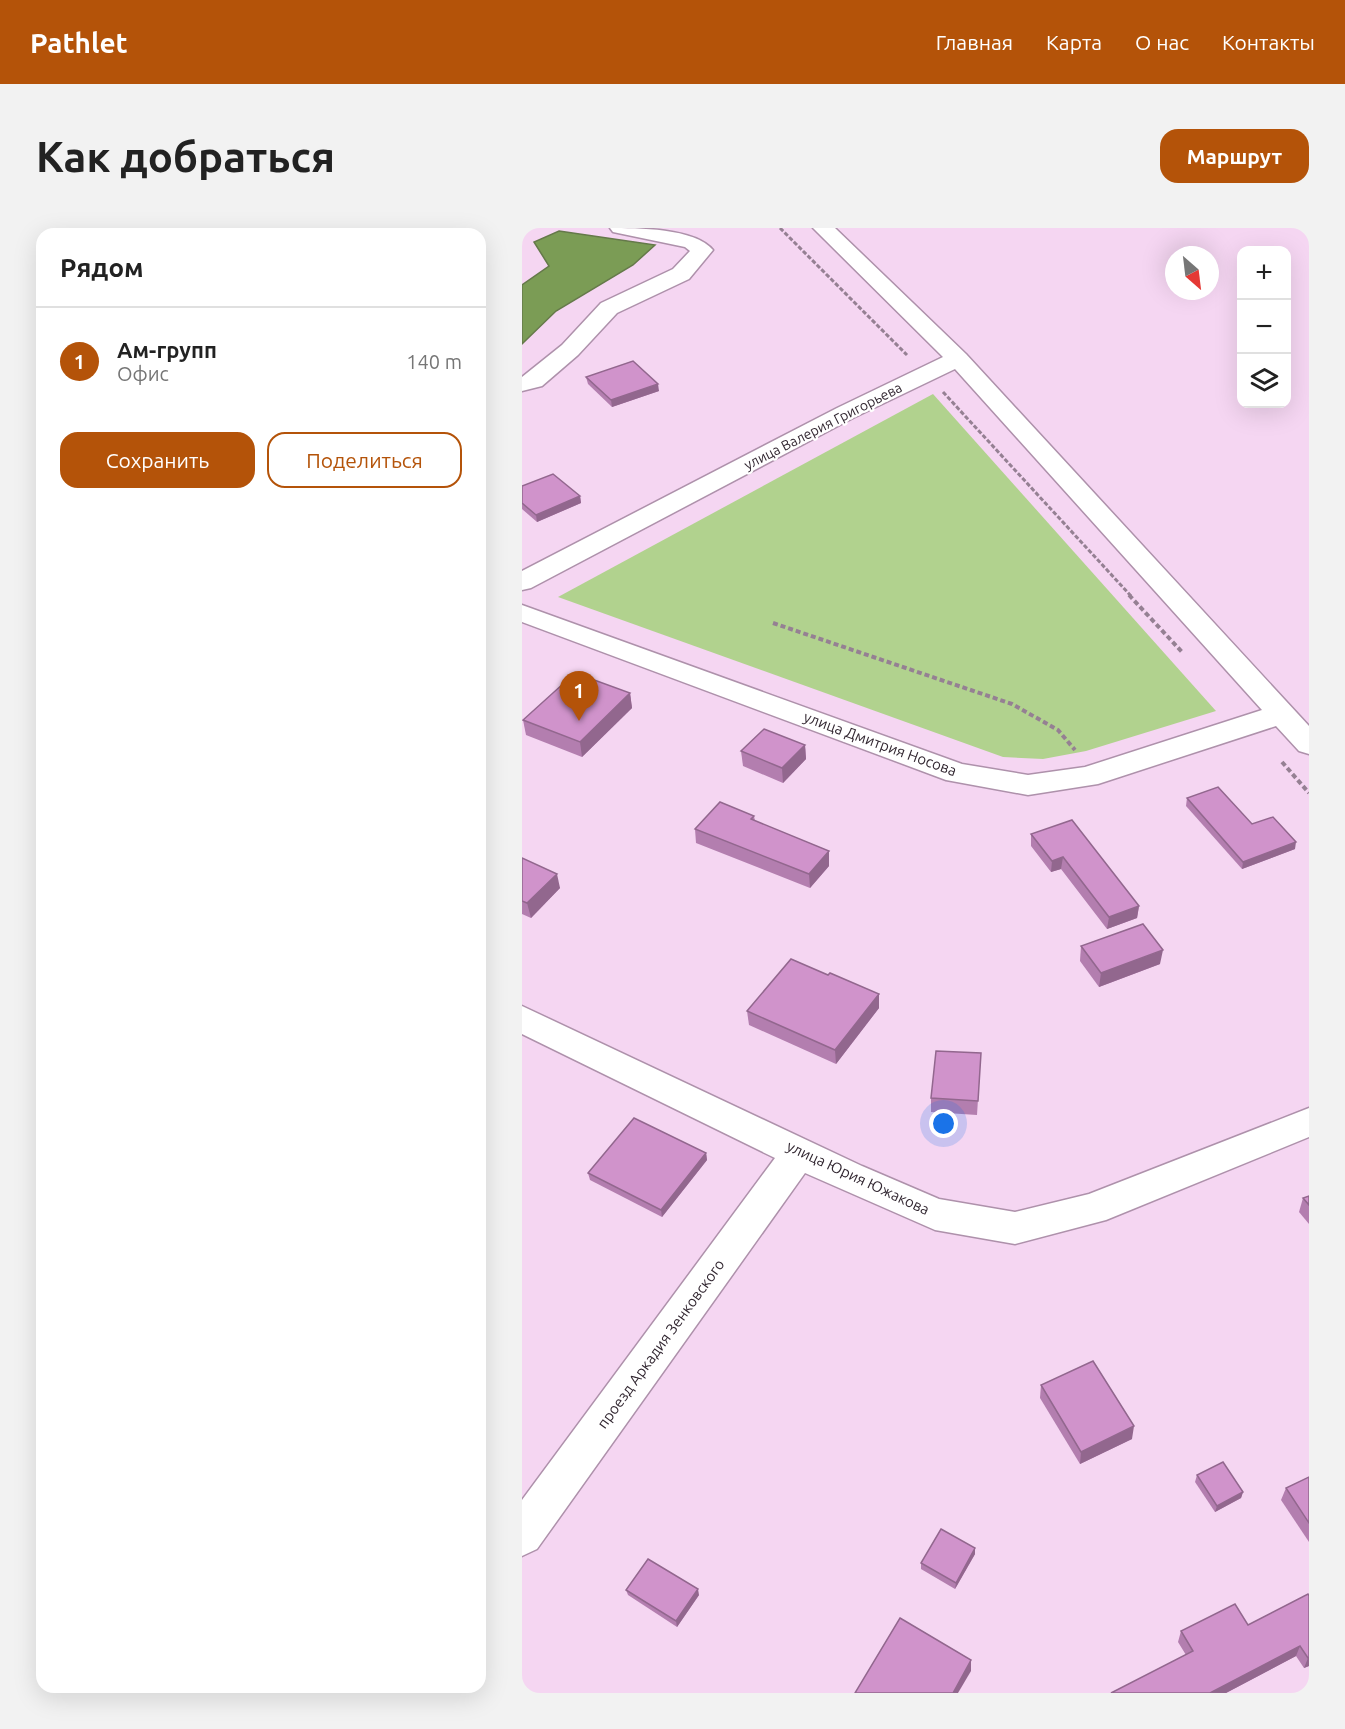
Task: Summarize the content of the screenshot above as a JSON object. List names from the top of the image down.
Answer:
{
  "streets": {
    "street": [
      "улица Валерия Григорьева",
      "улица Дмитрия Носова",
      "улица Юрия Южакова",
      "проезд Аркадия Зенковского"
    ]
  },
  "crossings": [
    ["улица Юрия Южакова", "проезд Аркадия Зенковского"]
  ],
  "north": "bottom right",
  "page": {
    "header": "Pathlet",
    "nav": [
      "Главная",
      "Карта",
      "О нас",
      "Контакты"
    ],
    "buttons": [
      "Маршрут",
      ["Сохранить", "Поделиться"]
    ],
    "title": "Как добраться",
    "heading": "Рядом",
    "map_buttons": ["+", "−"],
    "list": [
      {
        "mark": "1",
        "name": "Ам-групп",
        "note": "Офис",
        "value": "140 m"
      }
    ],
    "pins": "1"
  }
}
